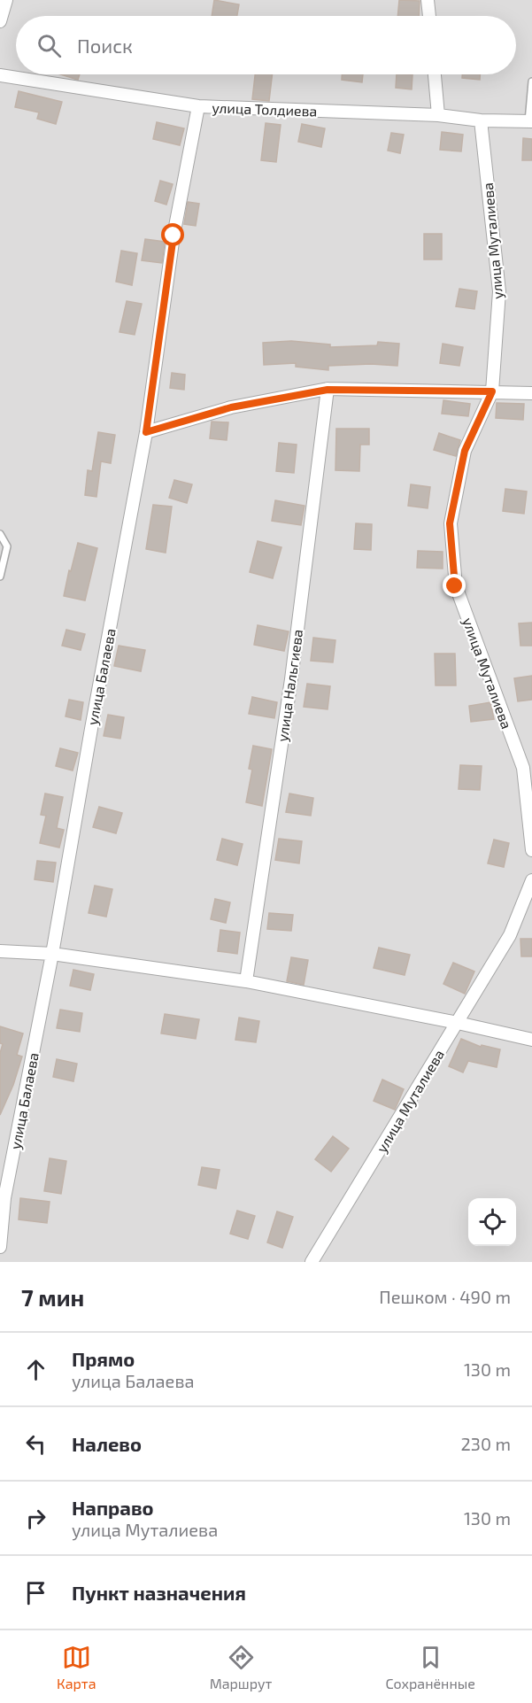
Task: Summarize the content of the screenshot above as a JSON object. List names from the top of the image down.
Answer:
{
  "streets": {
    "street": [
      "улица Толдиева",
      "улица Муталиева",
      "улица Балаева",
      "улица Нальгиева"
    ]
  },
  "crossings": [
    ["улица Толдиева", "улица Муталиева"],
    ["улица Толдиева", "улица Балаева"]
  ],
  "page": {
    "search": "Поиск",
    "heading": ["7 мин", "Пешком · 490 m"],
    "list": [
      ["Прямо", "улица Балаева", "130 m"],
      ["Налево", "230 m"],
      ["Направо", "улица Муталиева", "130 m"],
      "Пункт назначения"
    ],
    "nav": ["Карта", "Маршрут", "Сохранённые"]
  }
}
